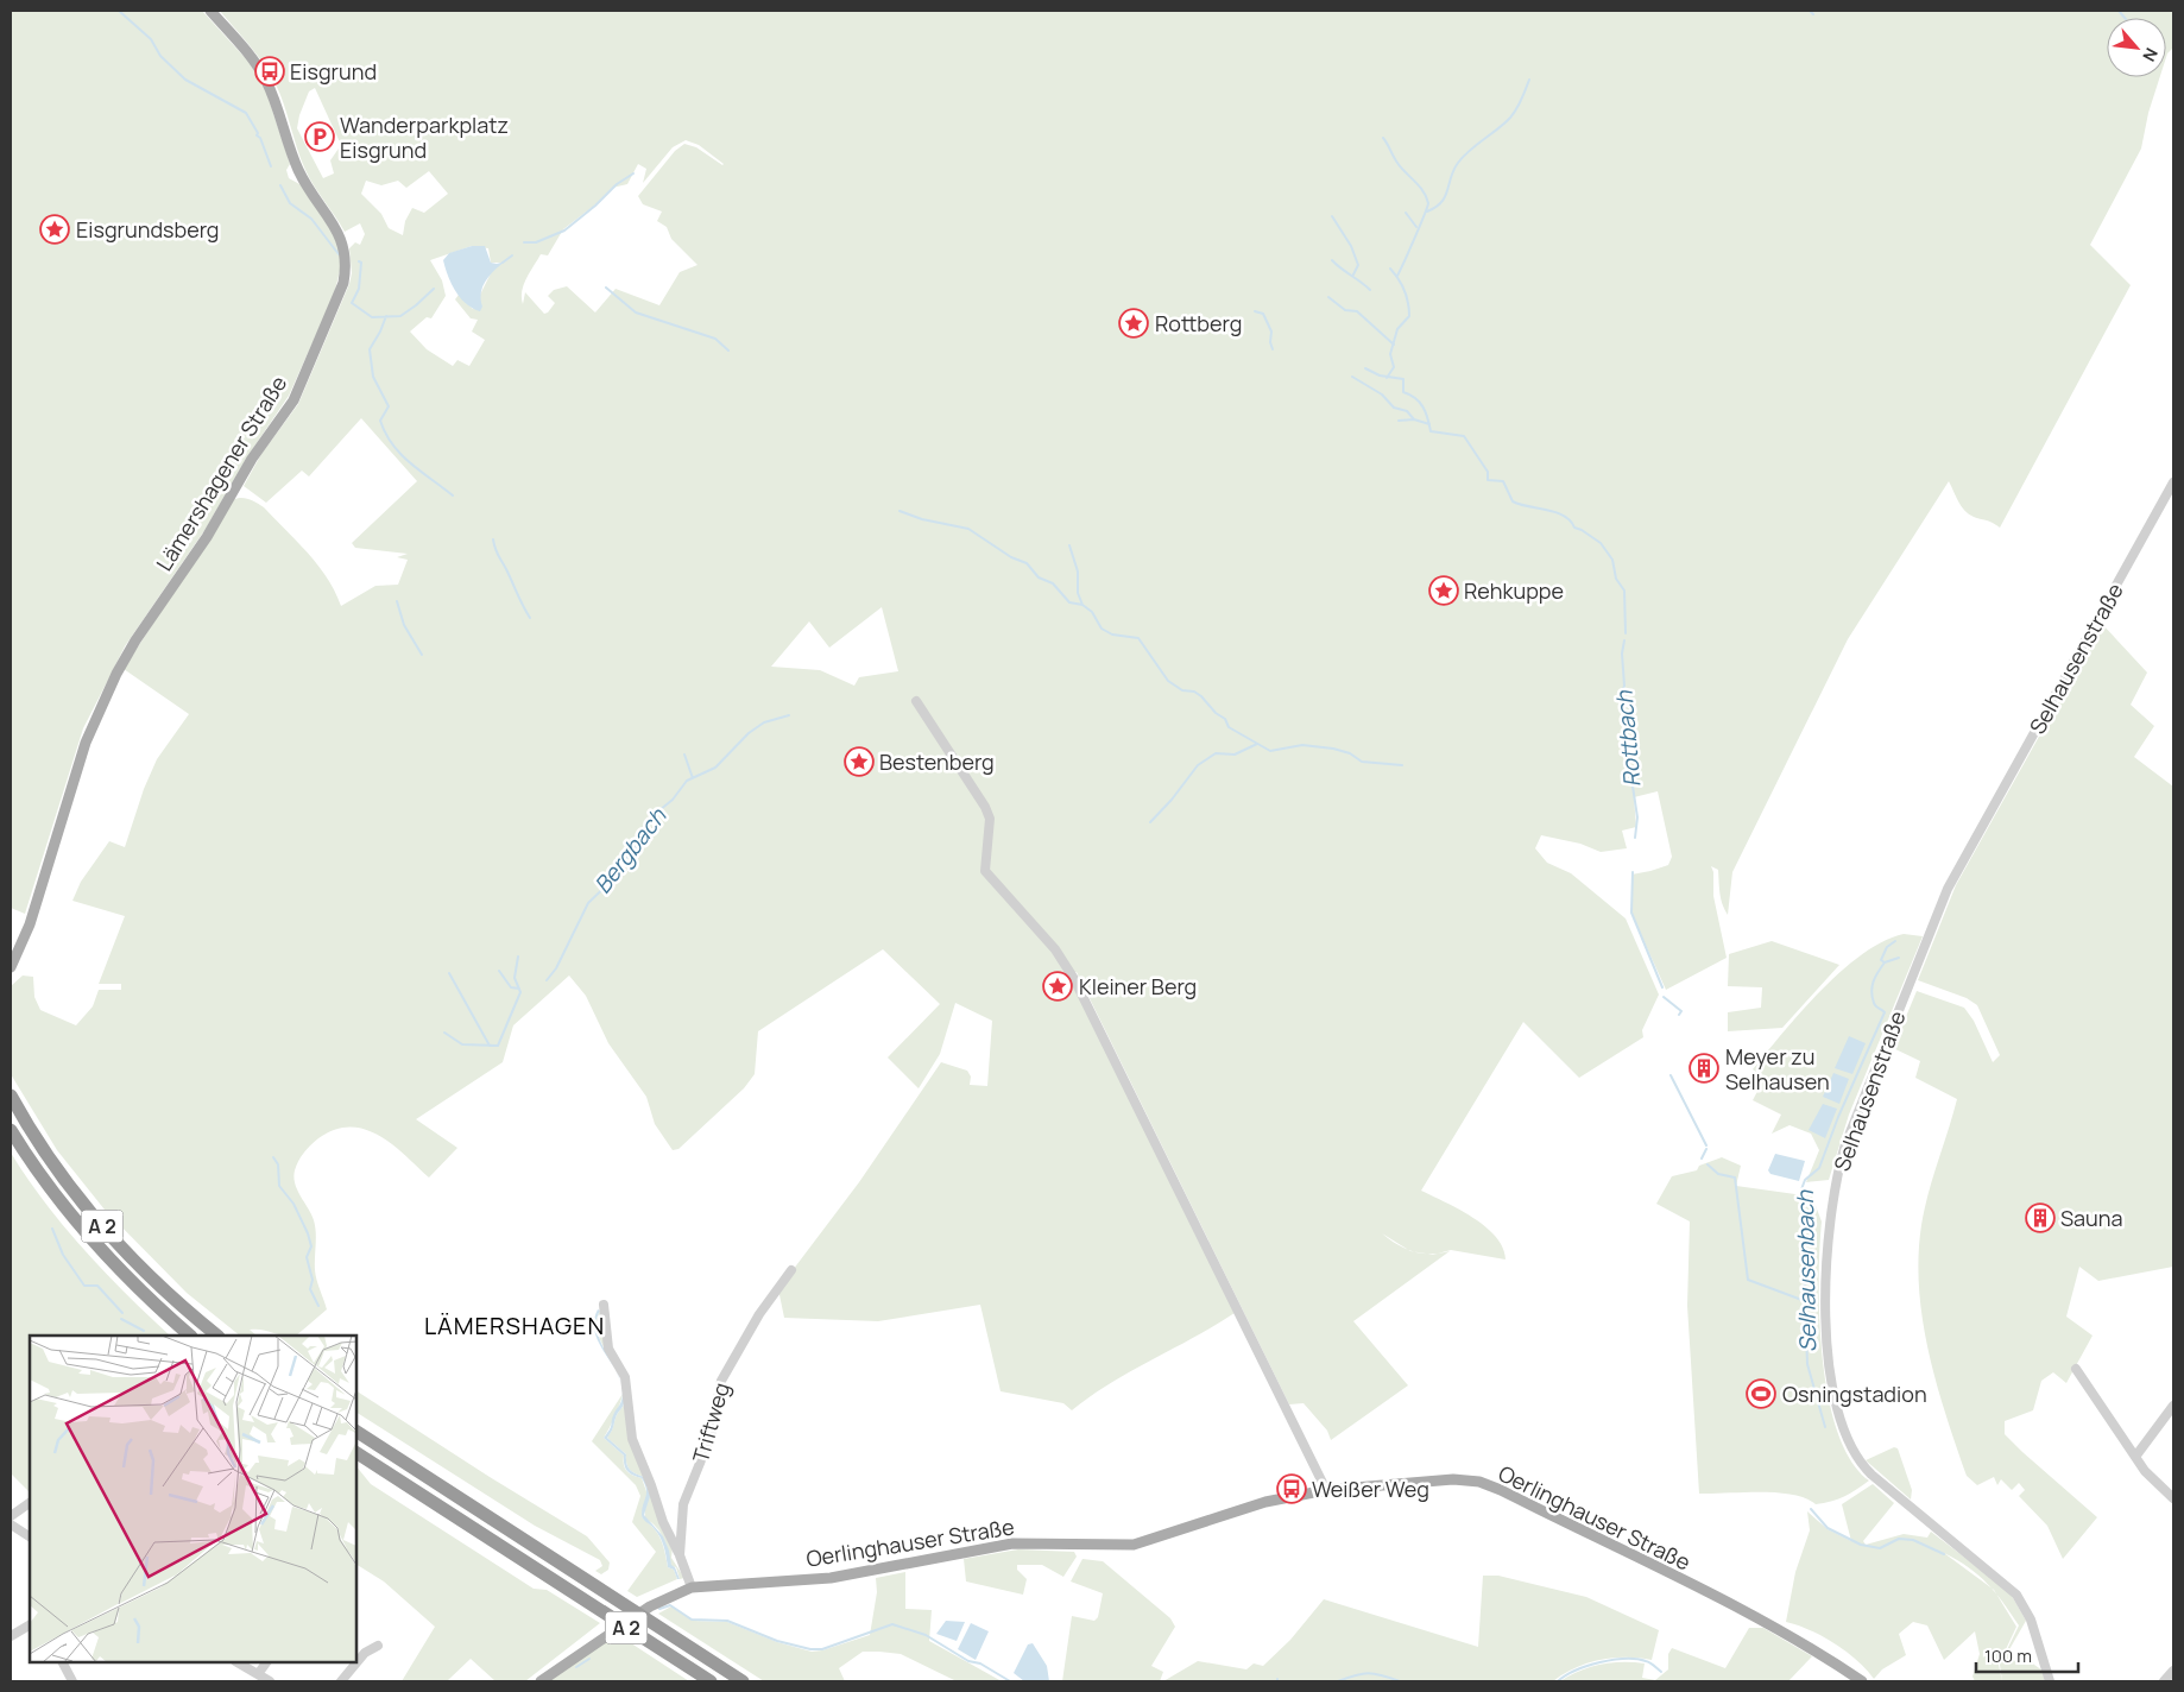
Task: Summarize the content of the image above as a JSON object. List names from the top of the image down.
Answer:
{
  "streets": {
    "highway": ["A 2"],
    "main road": ["Lämershagener Straße", "Oerlinghauser Straße"],
    "street": ["Selhausenstraße", "Triftweg"]
  },
  "crossings": [
    ["Triftweg", "Oerlinghauser Straße"]
  ],
  "districts": ["LÄMERSHAGEN"],
  "water": ["Rottbach", "Bergbach", "Selhausenbach"],
  "places": {
    "bus stop": ["Eisgrund", "Weißer Weg"],
    "parking": ["Wanderparkplatz Eisgrund"],
    "place": [
      "Eisgrundsberg",
      "Rottberg",
      "Rehkuppe",
      "Bestenberg",
      "Kleiner Berg"
    ],
    "building": ["Meyer zu Selhausen", "Sauna"],
    "sports": ["Osningstadion"]
  },
  "scale_bar": "100 m",
  "north": "bottom right"
}
